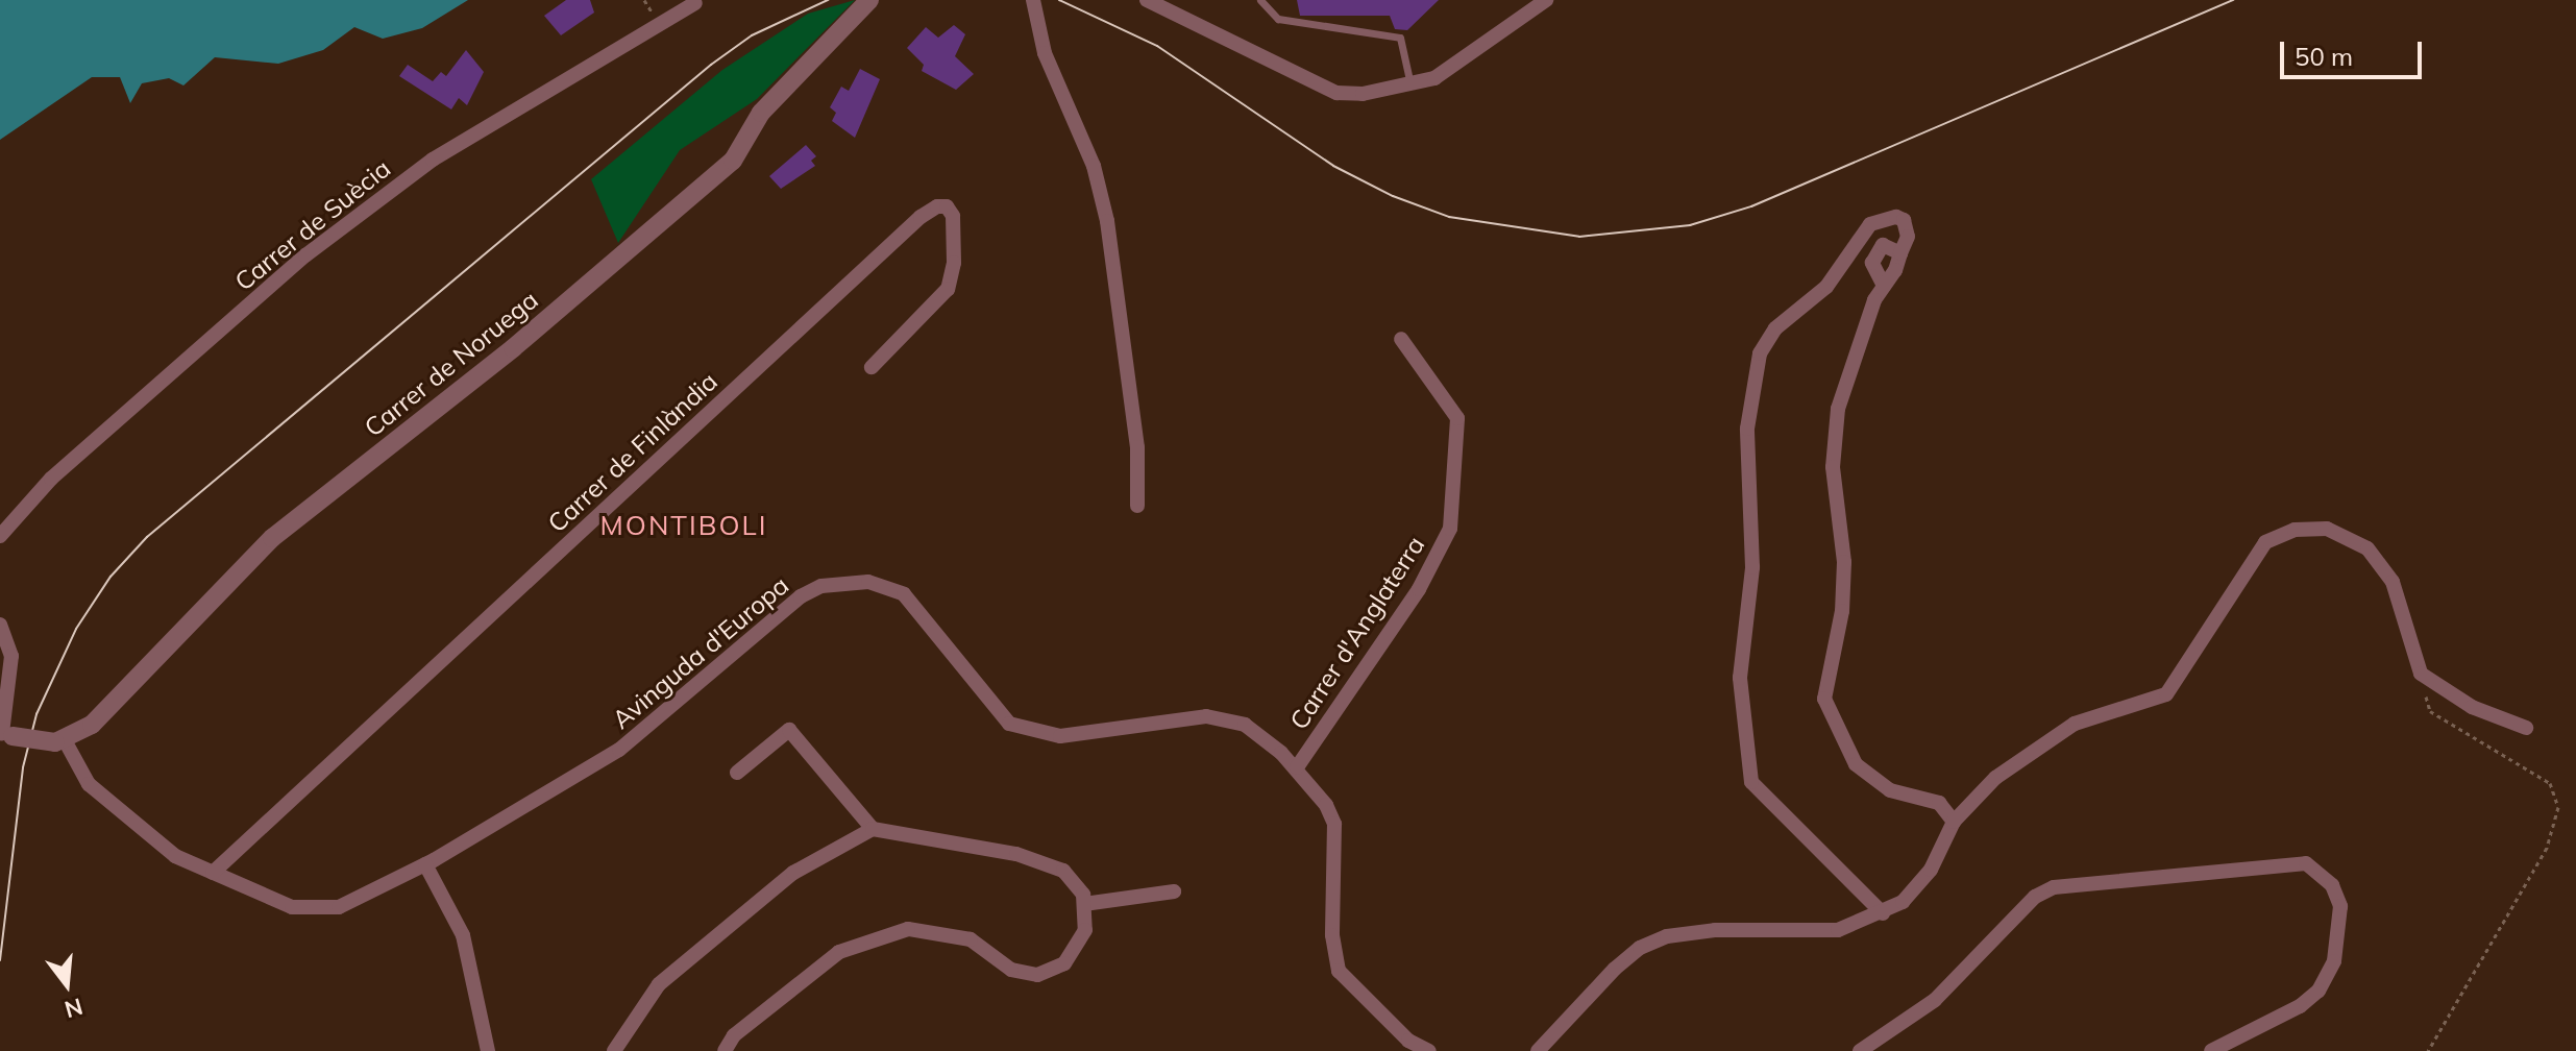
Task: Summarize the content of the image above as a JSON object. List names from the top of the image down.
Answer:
{
  "streets": {
    "street": [
      "Carrer de Suècia",
      "Carrer de Noruega",
      "Carrer de Finlàndia",
      "Carrer d'Anglaterra",
      "Avinguda d'Europa"
    ]
  },
  "crossings": [
    ["Carrer de Noruega", "Avinguda d'Europa"],
    ["Carrer de Finlàndia", "Avinguda d'Europa"],
    ["Carrer d'Anglaterra", "Avinguda d'Europa"]
  ],
  "districts": ["MONTIBOLI"],
  "scale_bar": "50 m",
  "north": "bottom"
}
